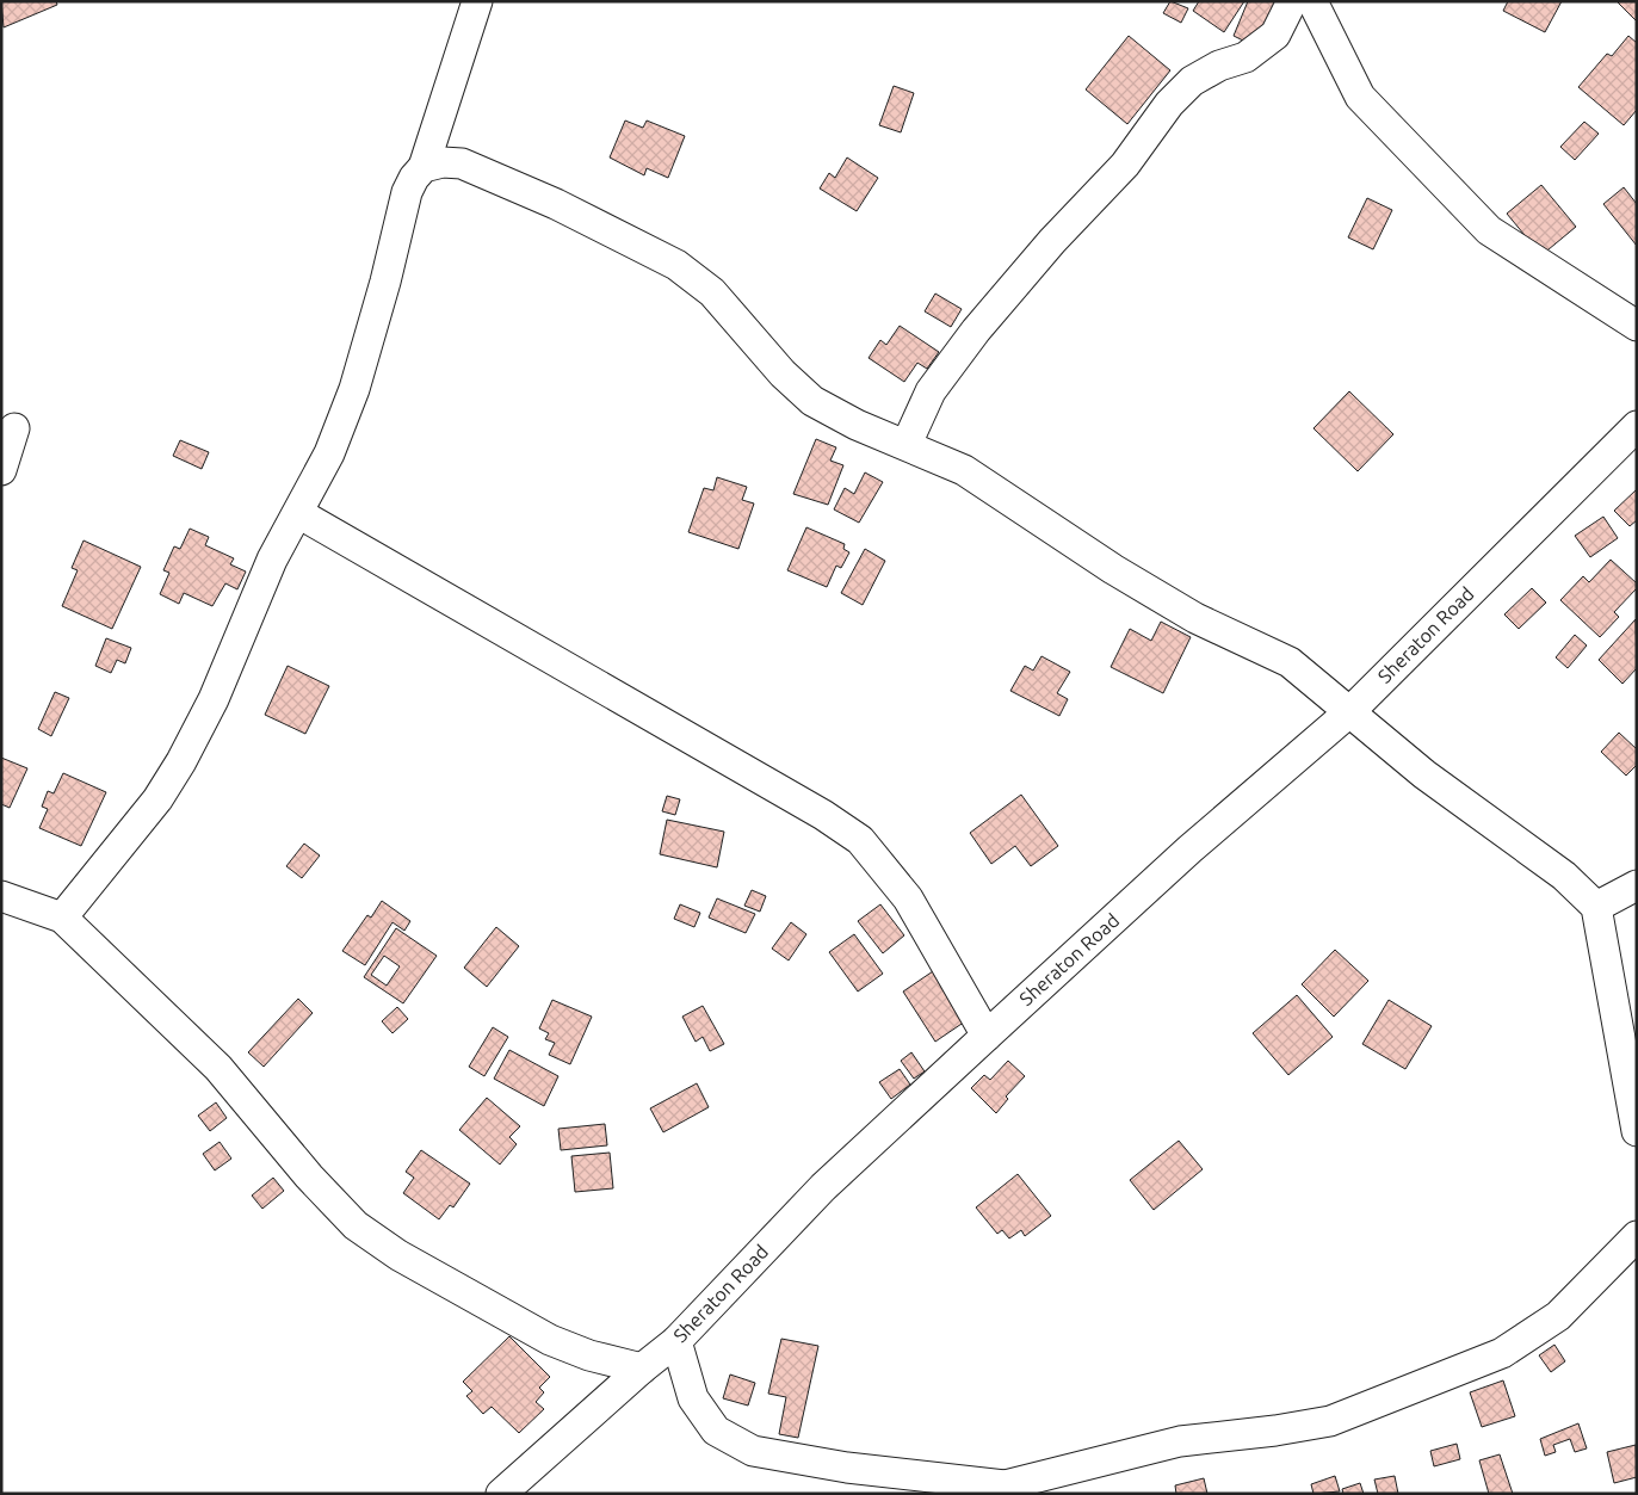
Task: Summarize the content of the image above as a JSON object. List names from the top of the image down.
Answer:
{
  "streets": {
    "street": ["Sheraton Road"]
  }
}
